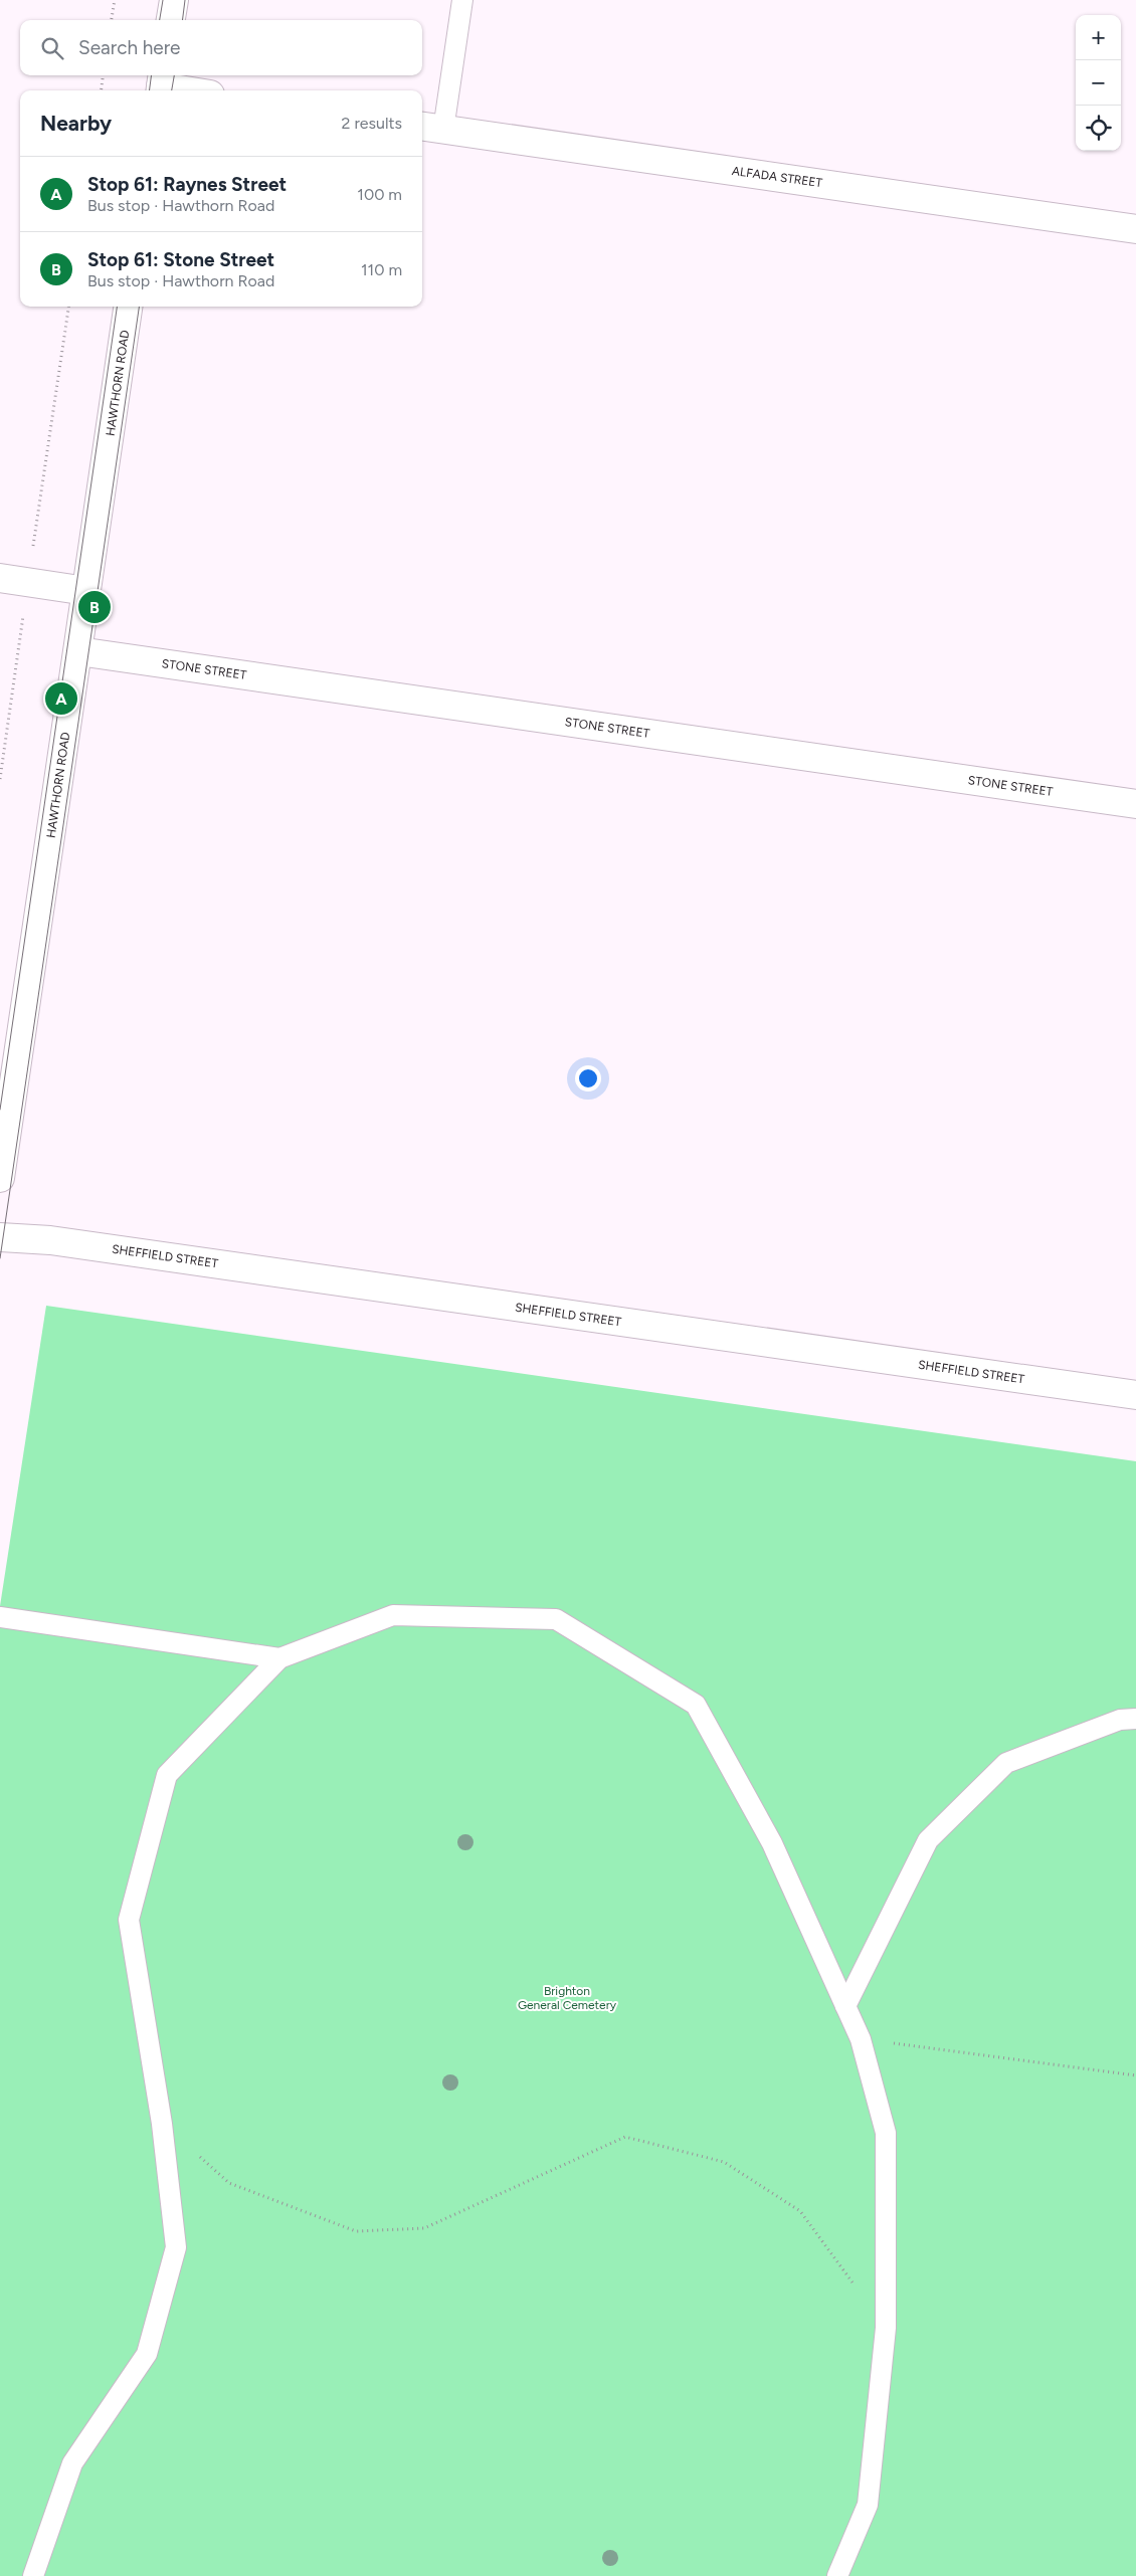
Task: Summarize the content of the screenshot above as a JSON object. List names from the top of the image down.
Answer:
{
  "streets": {
    "street": [
      "ALFADA STREET",
      "HAWTHORN ROAD",
      "STONE STREET",
      "SHEFFIELD STREET"
    ]
  },
  "crossings": [
    ["HAWTHORN ROAD", "STONE STREET"]
  ],
  "parks": ["Brighton General Cemetery"],
  "page": {
    "map_buttons": ["+", "−"],
    "search": "Search here",
    "heading": ["Nearby", "2 results"],
    "list": [
      {
        "mark": "A",
        "name": "Stop 61: Raynes Street",
        "note": "Bus stop · Hawthorn Road",
        "value": "100 m"
      },
      {
        "mark": "B",
        "name": "Stop 61: Stone Street",
        "note": "Bus stop · Hawthorn Road",
        "value": "110 m"
      }
    ],
    "pins": ["B", "A"]
  }
}
